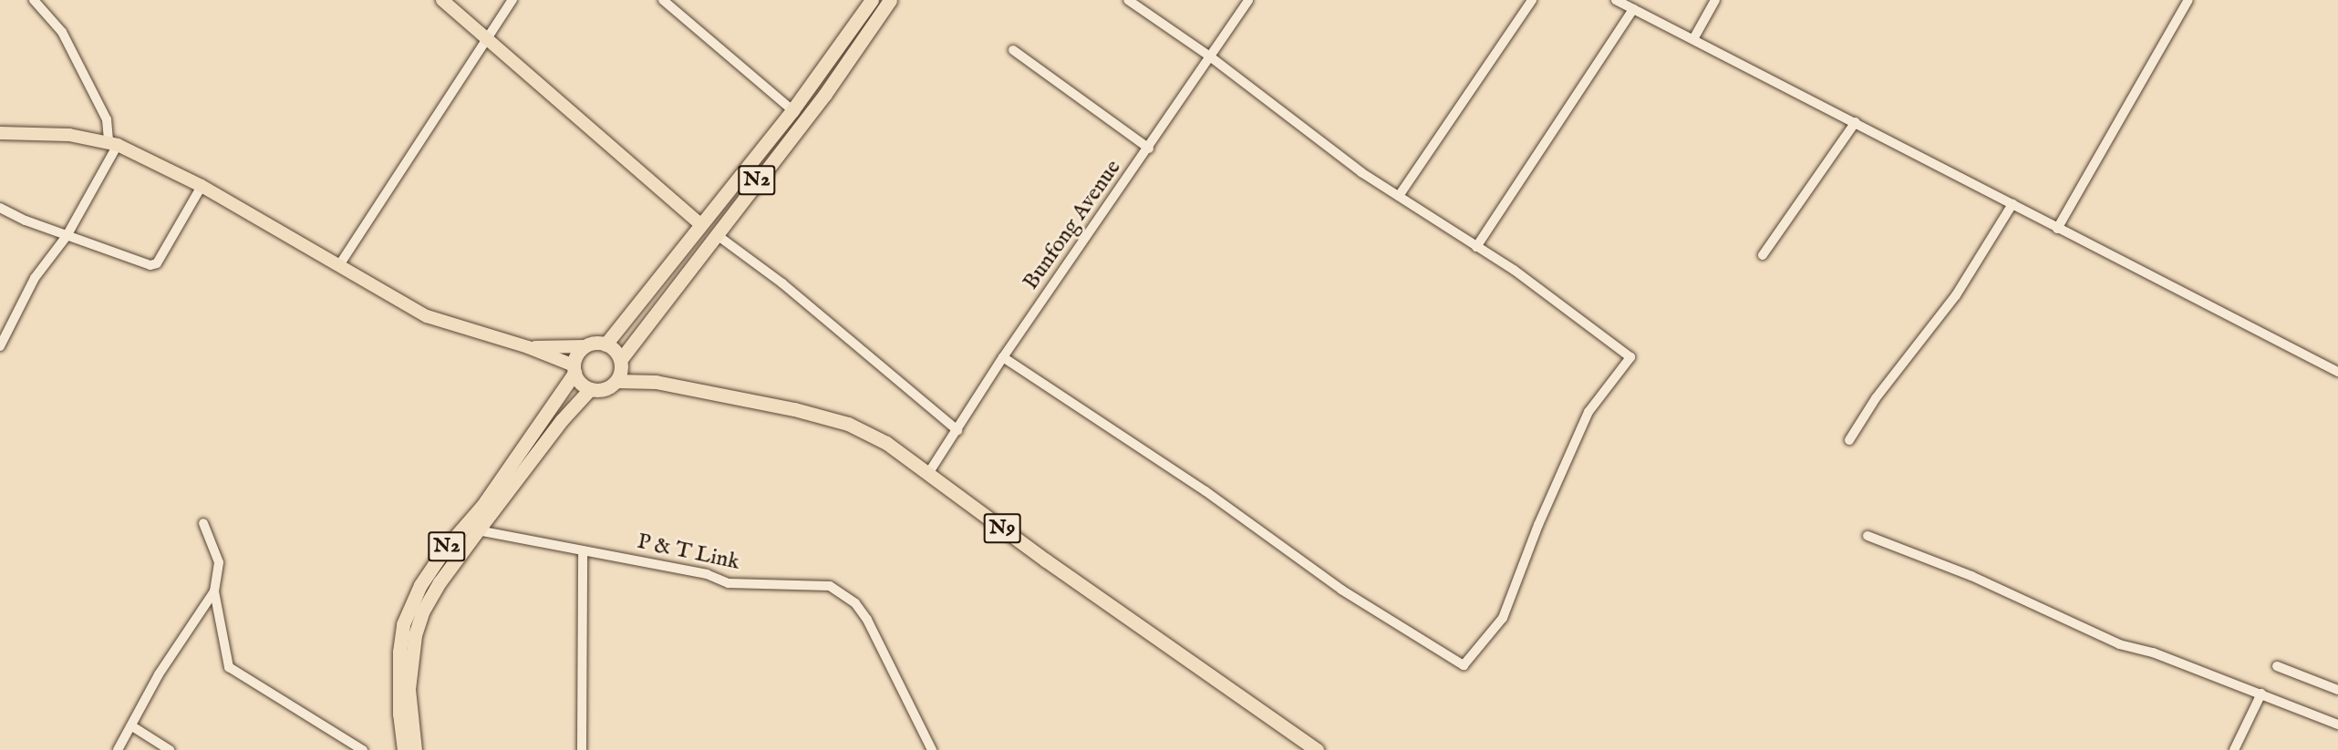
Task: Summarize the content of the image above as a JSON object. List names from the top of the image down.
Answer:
{
  "streets": {
    "highway": ["N2", "N9"],
    "street": ["Bunfong Avenue", "P & T Link"]
  },
  "crossings": [
    ["N2", "N9"],
    ["N2", "P & T Link"],
    ["Bunfong Avenue", "N9"]
  ]
}
